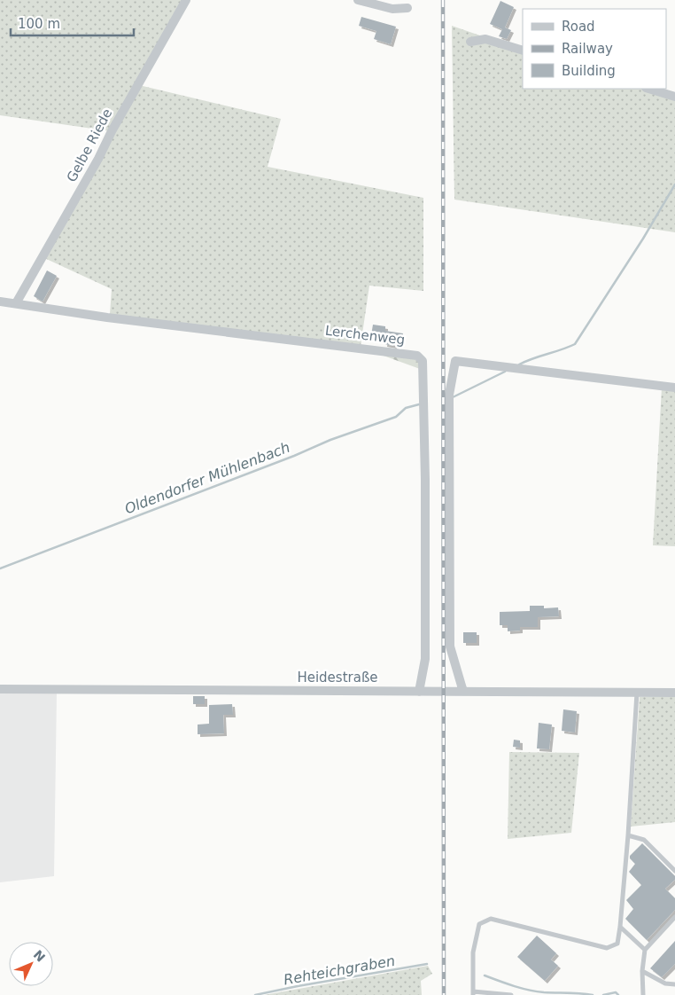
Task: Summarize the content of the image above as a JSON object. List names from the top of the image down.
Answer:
{
  "streets": {
    "street": ["Gelbe Riede", "Lerchenweg", "Heidestraße"]
  },
  "crossings": [
    ["Gelbe Riede", "Lerchenweg"],
    ["Lerchenweg", "Heidestraße"]
  ],
  "water": ["Oldendorfer Mühlenbach", "Rehteichgraben"],
  "legend": ["Road", "Railway", "Building"],
  "scale_bar": "100 m",
  "north": "top right"
}
